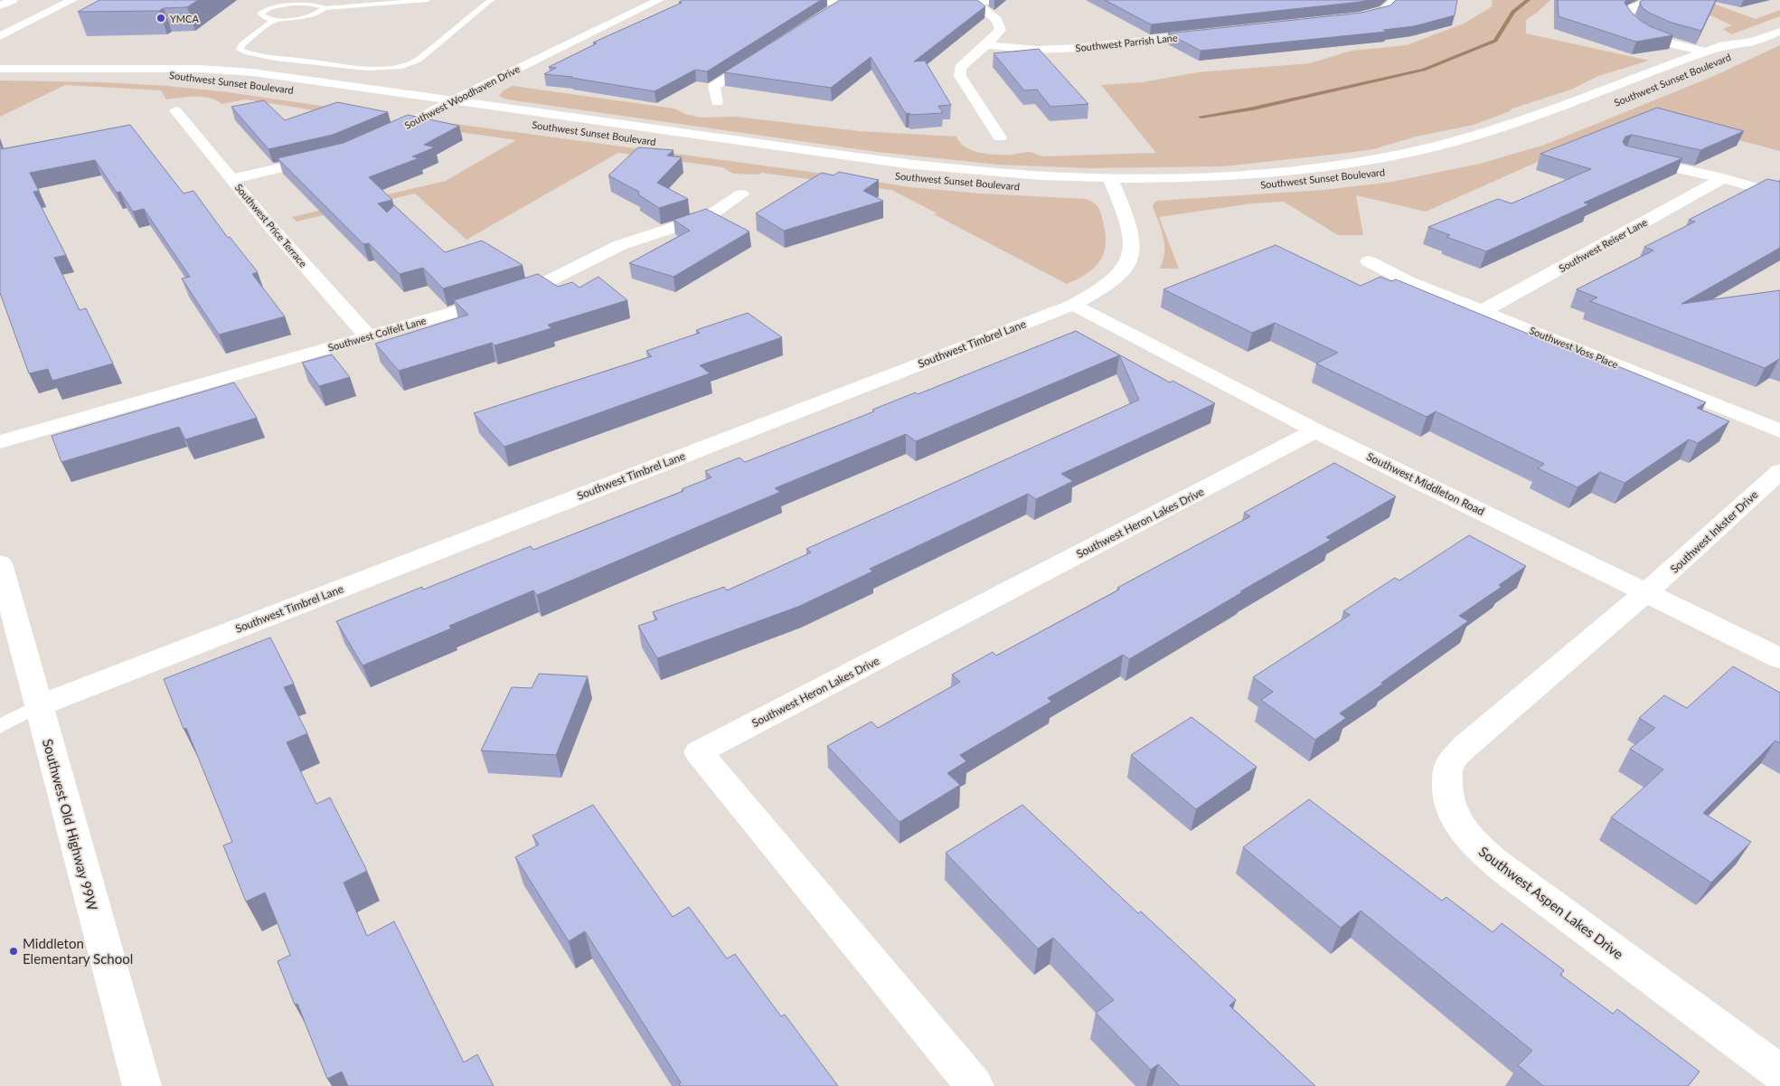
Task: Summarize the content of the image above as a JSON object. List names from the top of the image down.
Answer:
{
  "streets": {
    "main road": [
      "Southwest Parrish Lane",
      "Southwest Sunset Boulevard",
      "Southwest Woodhaven Drive",
      "Southwest Price Terrace",
      "Southwest Reiser Lane",
      "Southwest Colfelt Lane",
      "Southwest Timbrel Lane",
      "Southwest Voss Place",
      "Southwest Middleton Road",
      "Southwest Heron Lakes Drive",
      "Southwest Inkster Drive",
      "Southwest Old Highway 99W",
      "Southwest Aspen Lakes Drive"
    ]
  },
  "crossings": [
    ["Southwest Sunset Boulevard", "Southwest Woodhaven Drive"],
    ["Southwest Sunset Boulevard", "Southwest Timbrel Lane"],
    ["Southwest Price Terrace", "Southwest Colfelt Lane"],
    ["Southwest Reiser Lane", "Southwest Voss Place"],
    ["Southwest Timbrel Lane", "Southwest Middleton Road"],
    ["Southwest Timbrel Lane", "Southwest Old Highway 99W"],
    ["Southwest Middleton Road", "Southwest Heron Lakes Drive"],
    ["Southwest Middleton Road", "Southwest Inkster Drive"],
    ["Southwest Middleton Road", "Southwest Aspen Lakes Drive"],
    ["Southwest Inkster Drive", "Southwest Aspen Lakes Drive"]
  ],
  "places": ["YMCA", "Middleton Elementary School"]
}
